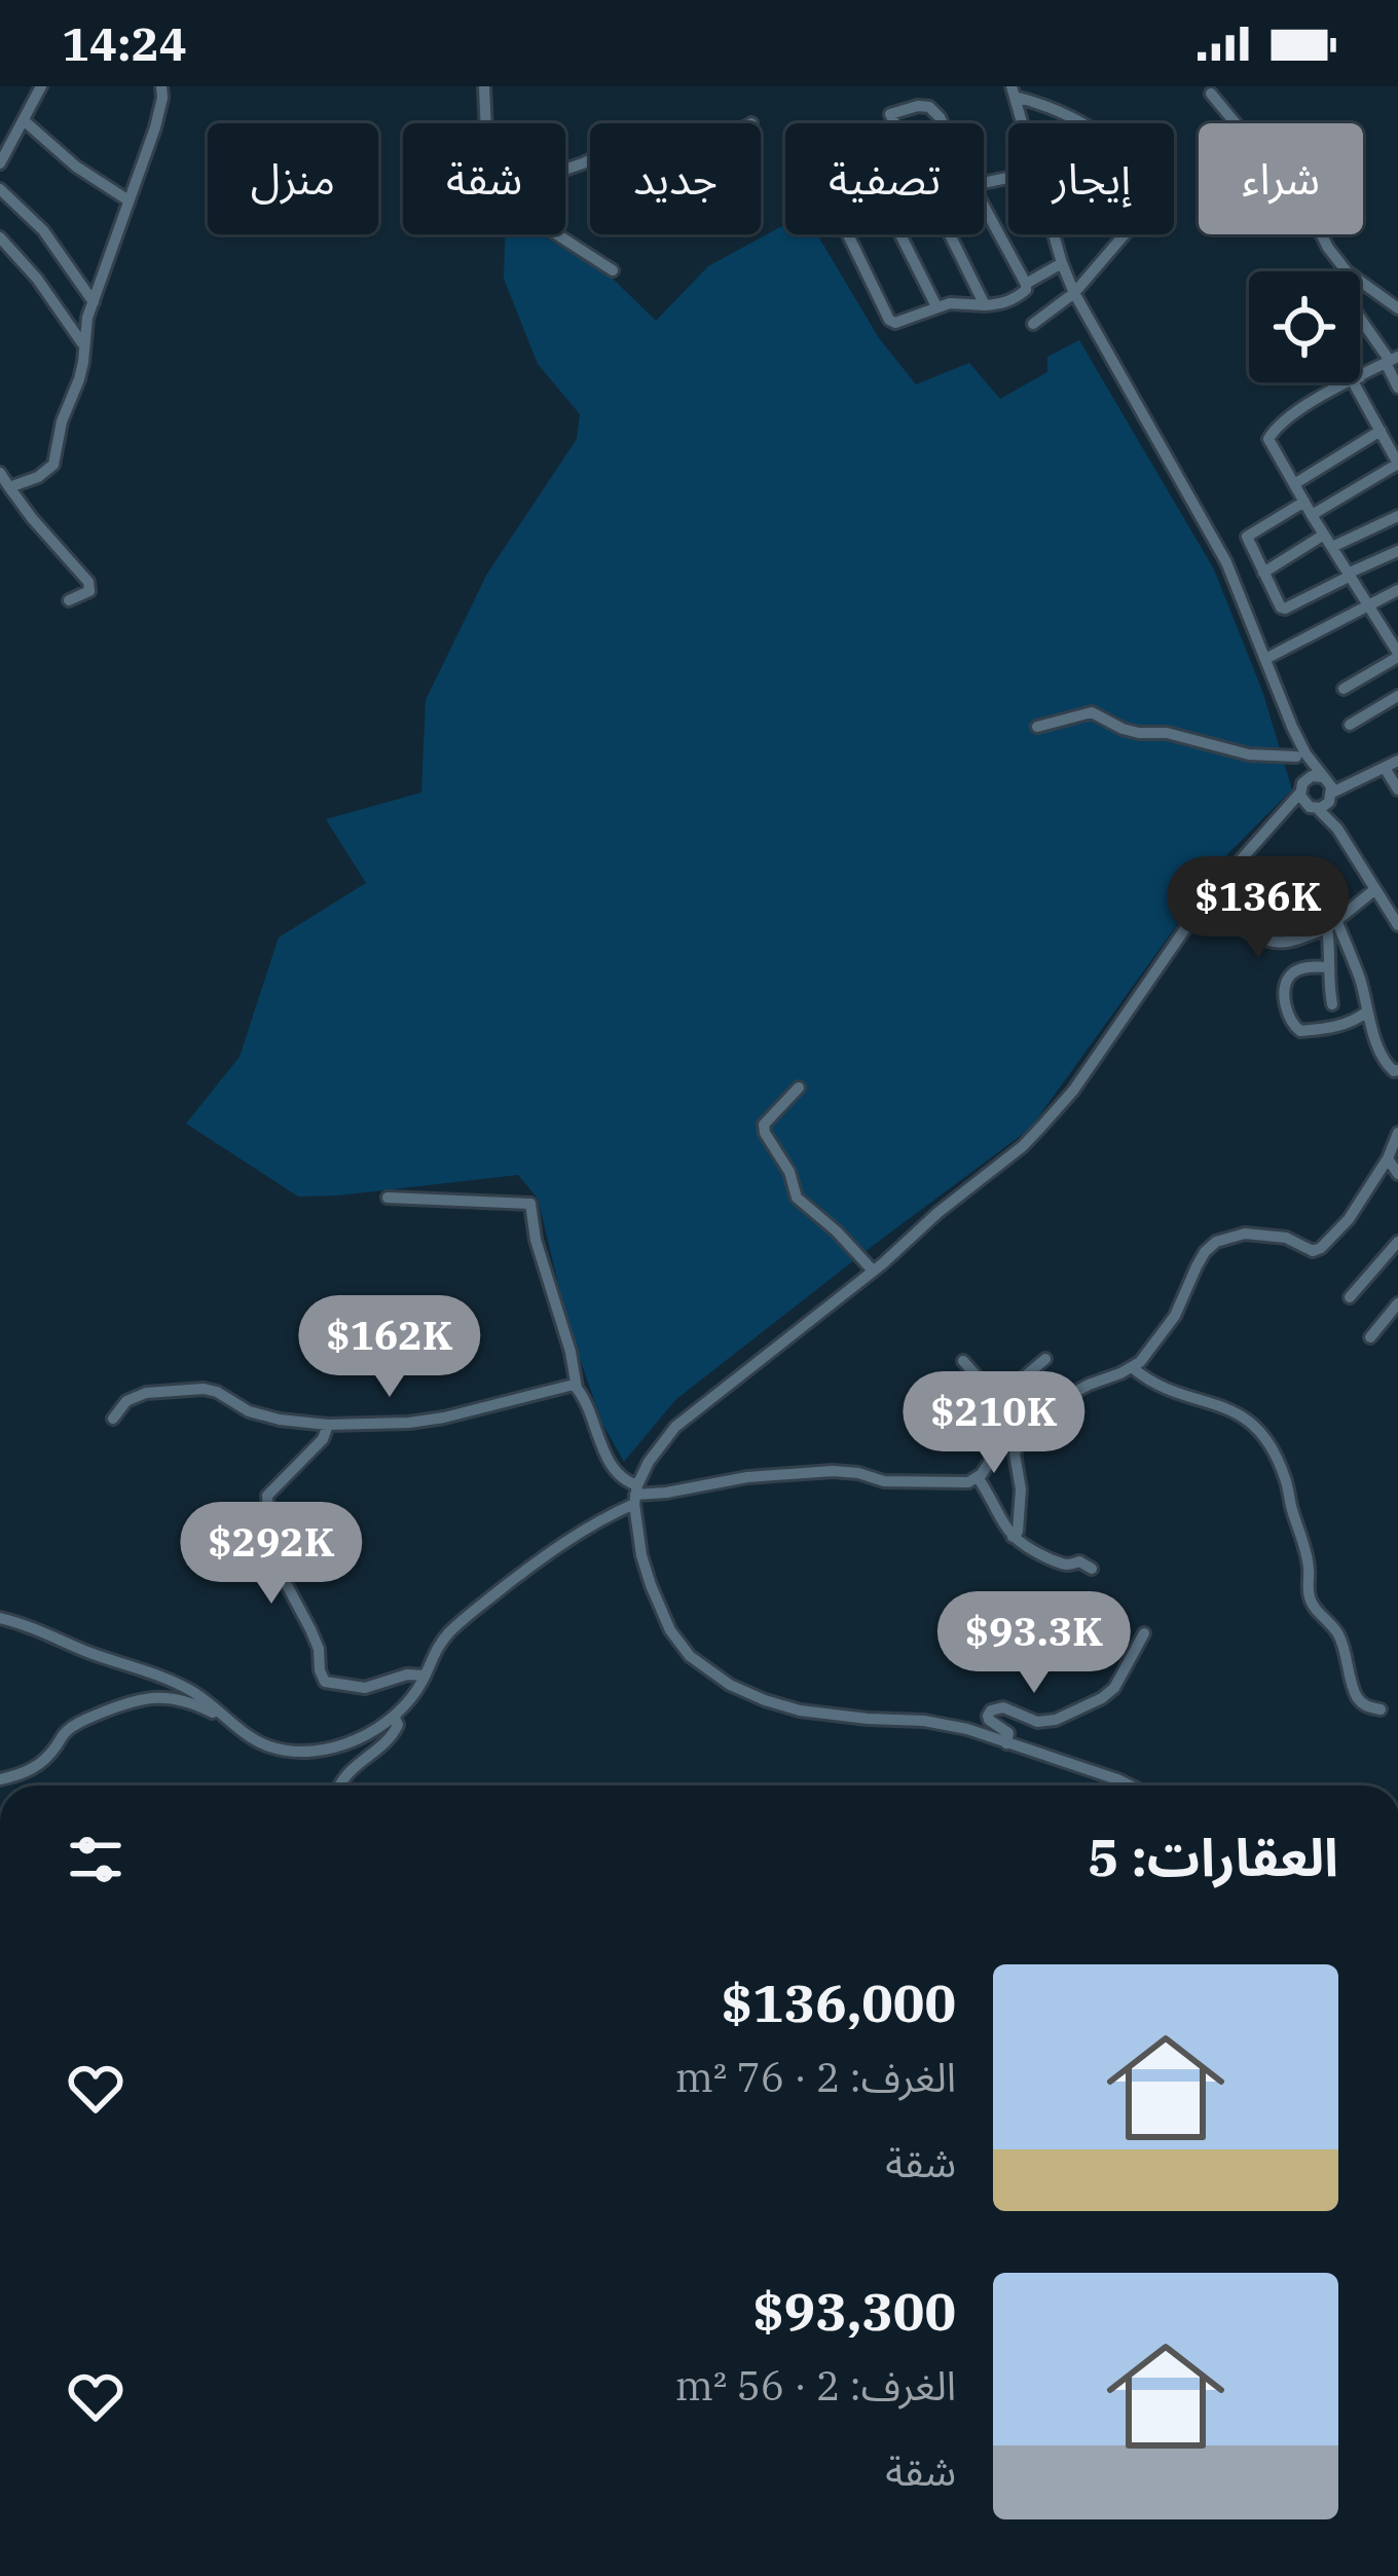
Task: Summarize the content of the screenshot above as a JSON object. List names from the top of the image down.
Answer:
{
  "page": {
    "status": "14:24",
    "chip": [
      "شراء",
      "إيجار",
      "تصفية",
      "جديد",
      "شقة",
      "منزل"
    ],
    "price": [
      "$136K",
      "$162K",
      "$210K",
      "$292K",
      "$93.3K"
    ],
    "heading": "العقارات: 5",
    "list": [
      {
        "name": "$136,000",
        "note": "الغرف: 2 · 76 m² · شقة"
      },
      {
        "name": "$93,300",
        "note": "الغرف: 2 · 56 m² · شقة"
      }
    ]
  }
}
